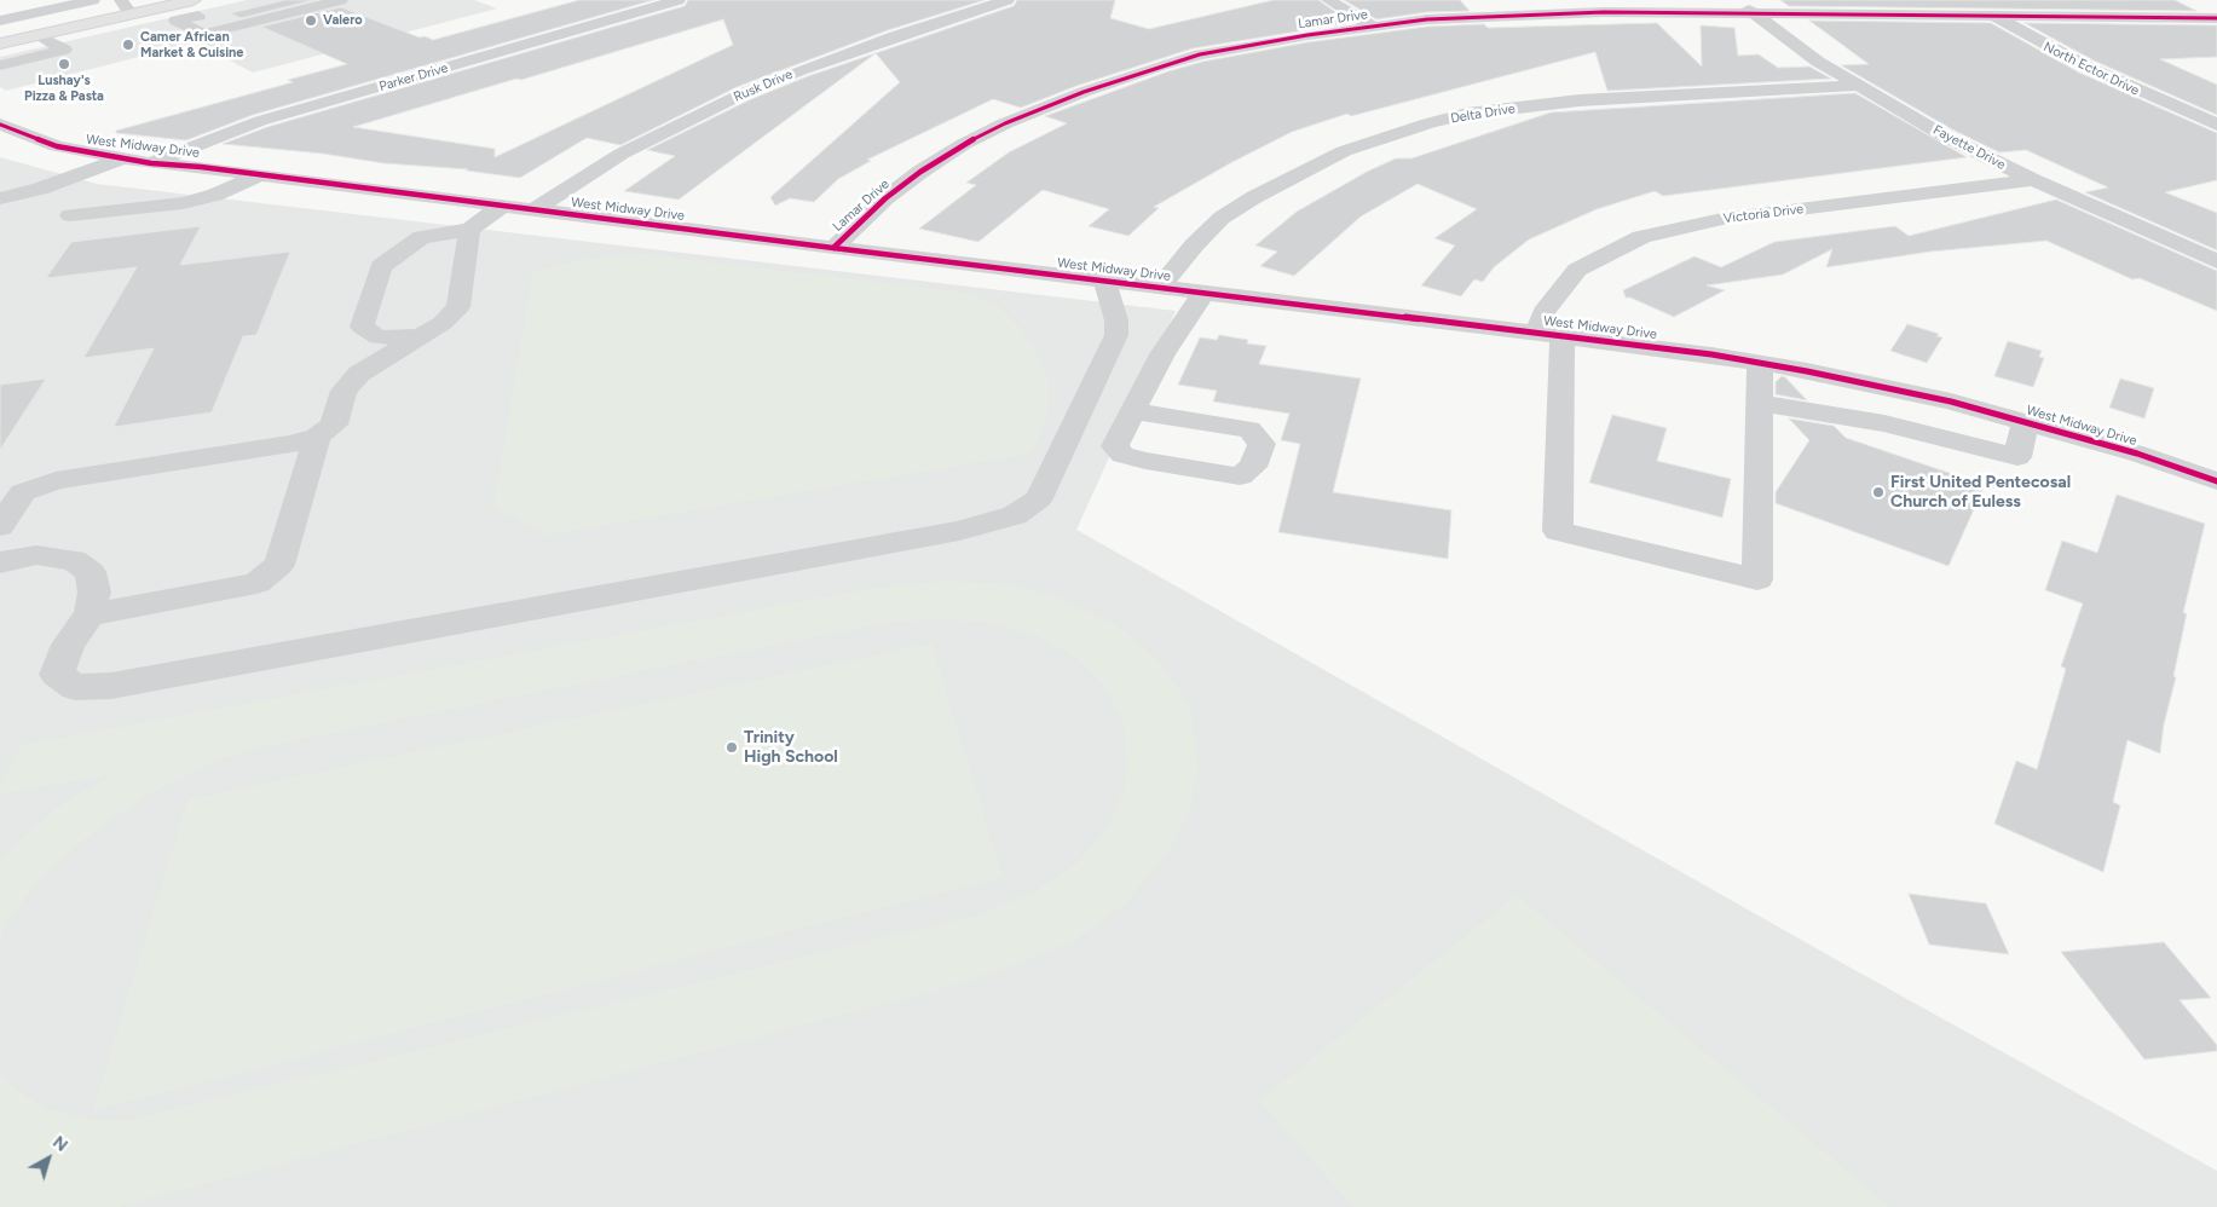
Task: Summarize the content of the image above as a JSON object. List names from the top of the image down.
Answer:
{
  "streets": {
    "street": [
      "Lamar Drive",
      "North Ector Drive",
      "Parker Drive",
      "Rusk Drive",
      "Delta Drive",
      "West Midway Drive",
      "Fayette Drive",
      "Victoria Drive"
    ]
  },
  "crossings": [
    ["Lamar Drive", "North Ector Drive"],
    ["Lamar Drive", "West Midway Drive"],
    ["Lamar Drive", "Fayette Drive"],
    ["Parker Drive", "West Midway Drive"],
    ["Rusk Drive", "West Midway Drive"],
    ["Delta Drive", "West Midway Drive"],
    ["Delta Drive", "Fayette Drive"],
    ["West Midway Drive", "Victoria Drive"],
    ["Fayette Drive", "Victoria Drive"]
  ],
  "places": [
    "Valero",
    "Camer African Market & Cuisine",
    "Lushay's Pizza & Pasta",
    "First United Pentecosal Church of Euless",
    "Trinity High School"
  ],
  "north": "top right"
}
